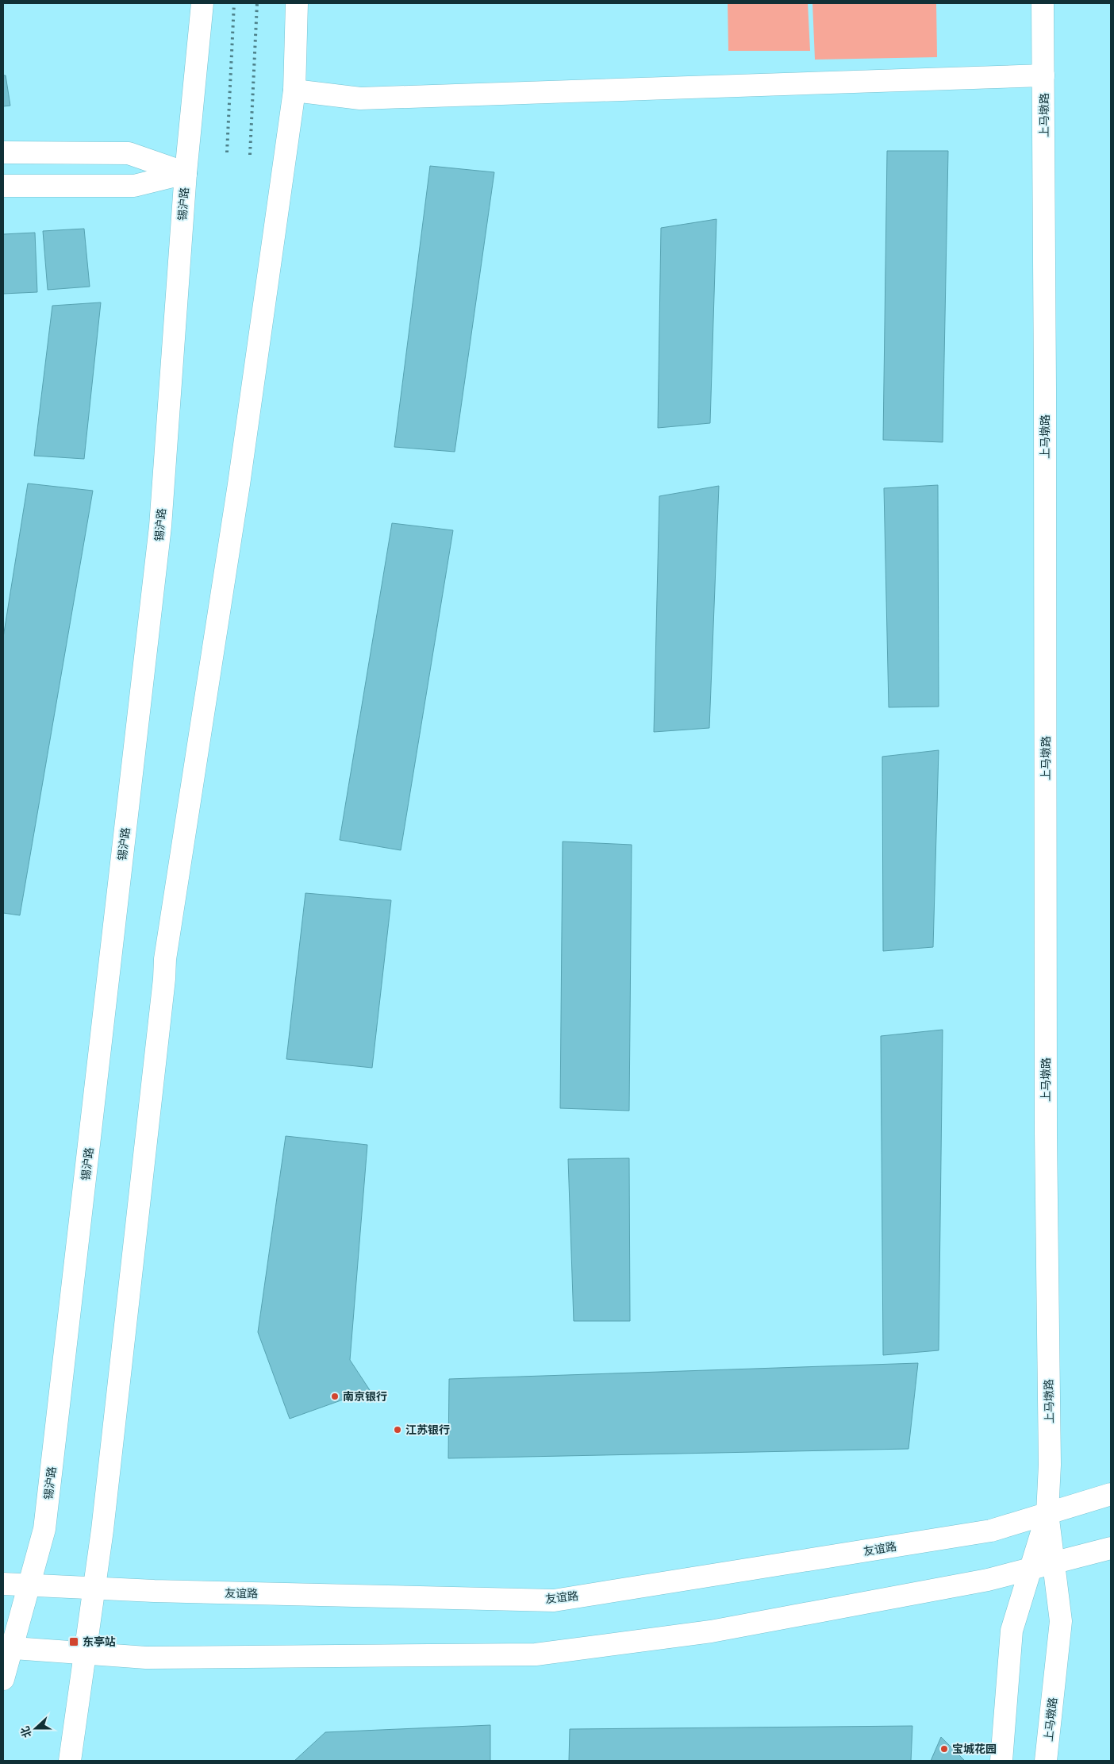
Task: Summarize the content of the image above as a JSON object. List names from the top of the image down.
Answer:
{
  "streets": {
    "main road": ["上马墩路", "锡沪路", "友谊路"]
  },
  "crossings": [
    ["上马墩路", "友谊路"],
    ["锡沪路", "友谊路"]
  ],
  "places": {
    "other": ["南京银行", "江苏银行", "宝城花园"],
    "transit": ["东亭站"]
  },
  "north": "left"
}
